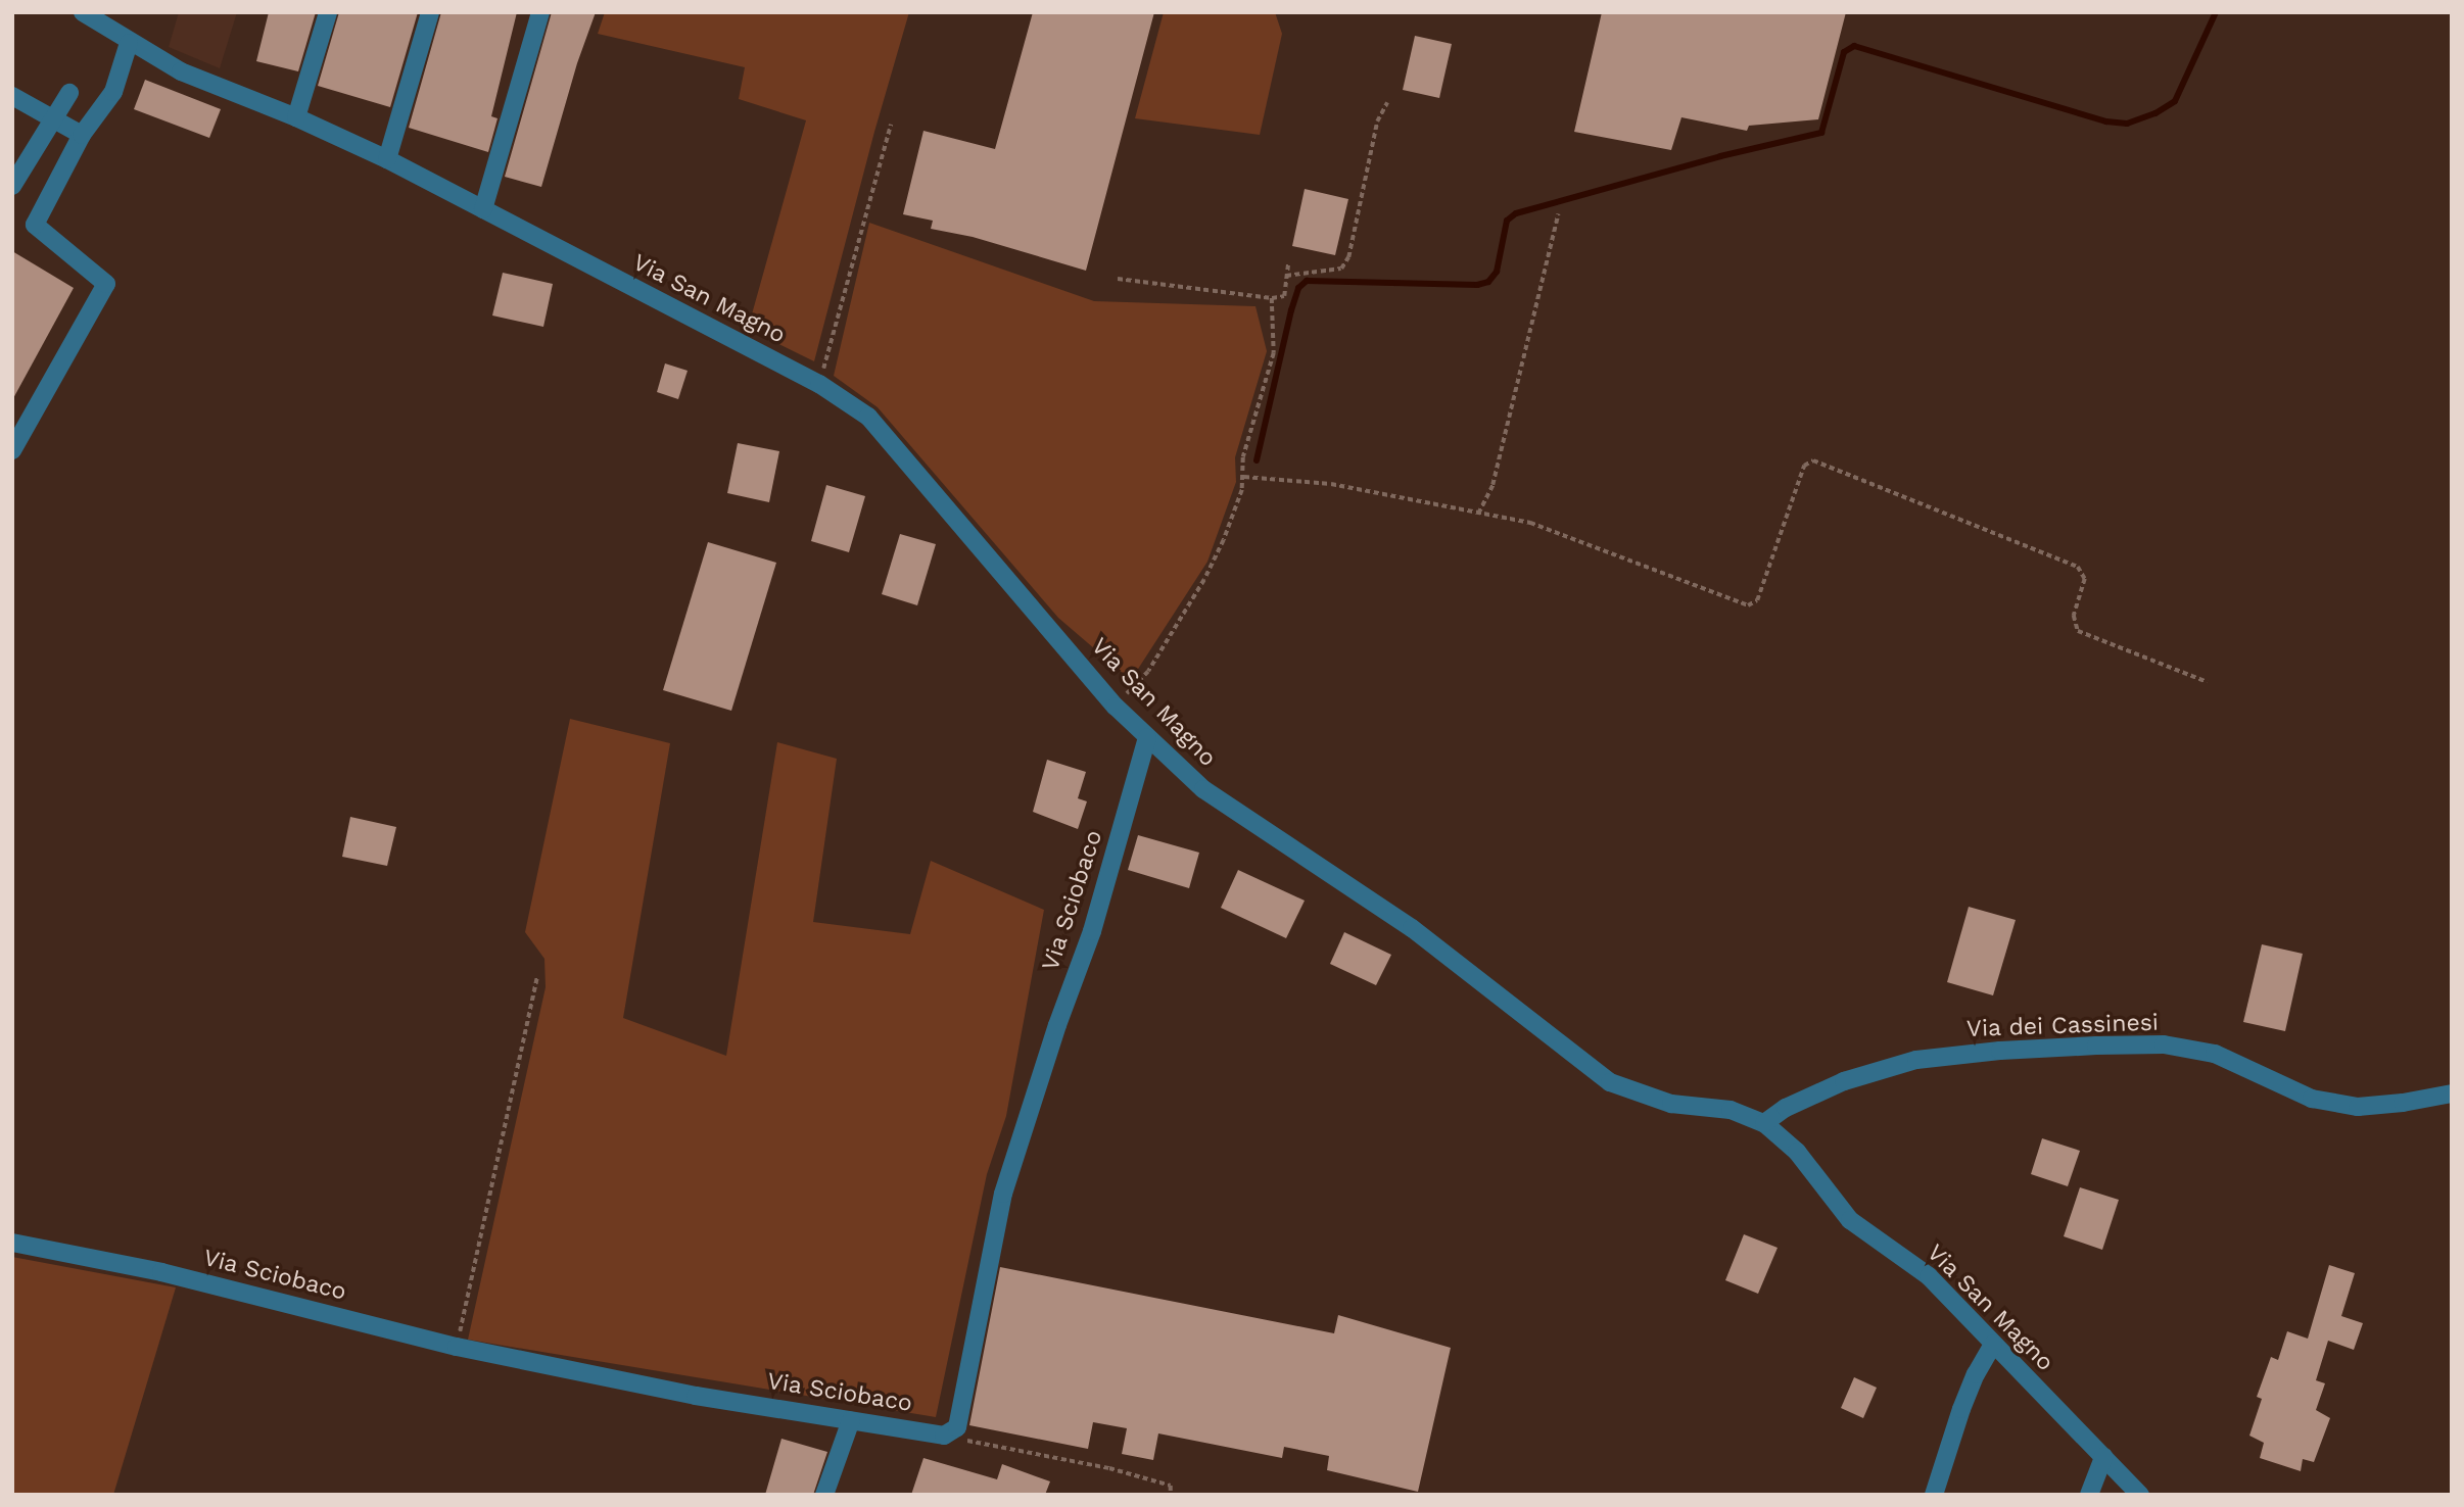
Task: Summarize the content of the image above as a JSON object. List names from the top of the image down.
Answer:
{
  "streets": {
    "street": ["Via San Magno", "Via Sciobaco", "Via dei Cassinesi"]
  },
  "crossings": [
    ["Via San Magno", "Via Sciobaco"],
    ["Via San Magno", "Via dei Cassinesi"]
  ]
}
